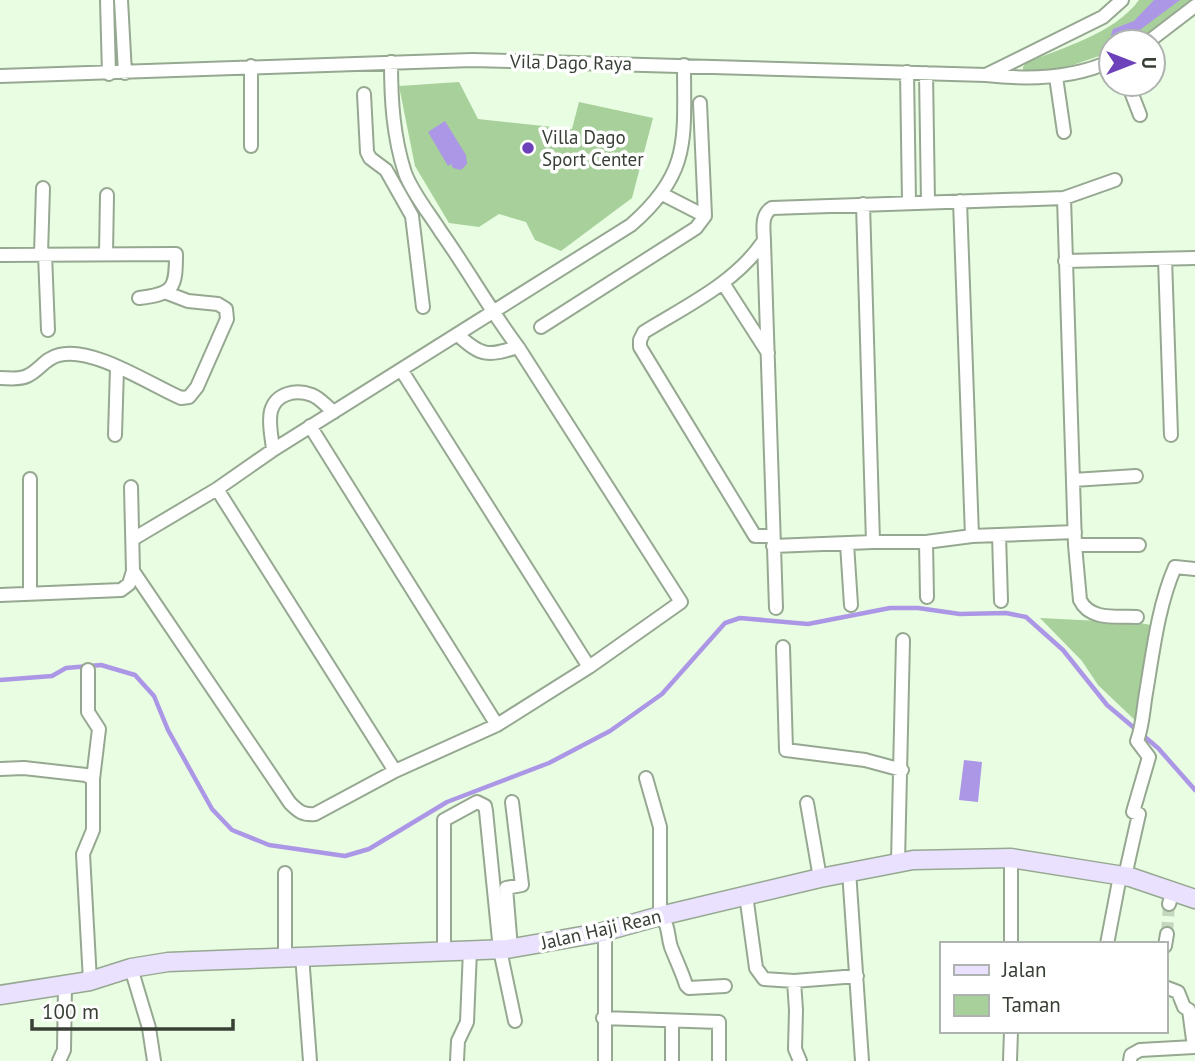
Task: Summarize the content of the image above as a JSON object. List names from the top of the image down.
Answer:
{
  "streets": {
    "street": ["Vila Dago Raya", "Jalan Haji Rean"]
  },
  "places": ["Villa Dago Sport Center"],
  "legend": ["Jalan", "Taman"],
  "scale_bar": "100 m",
  "north": "right"
}
